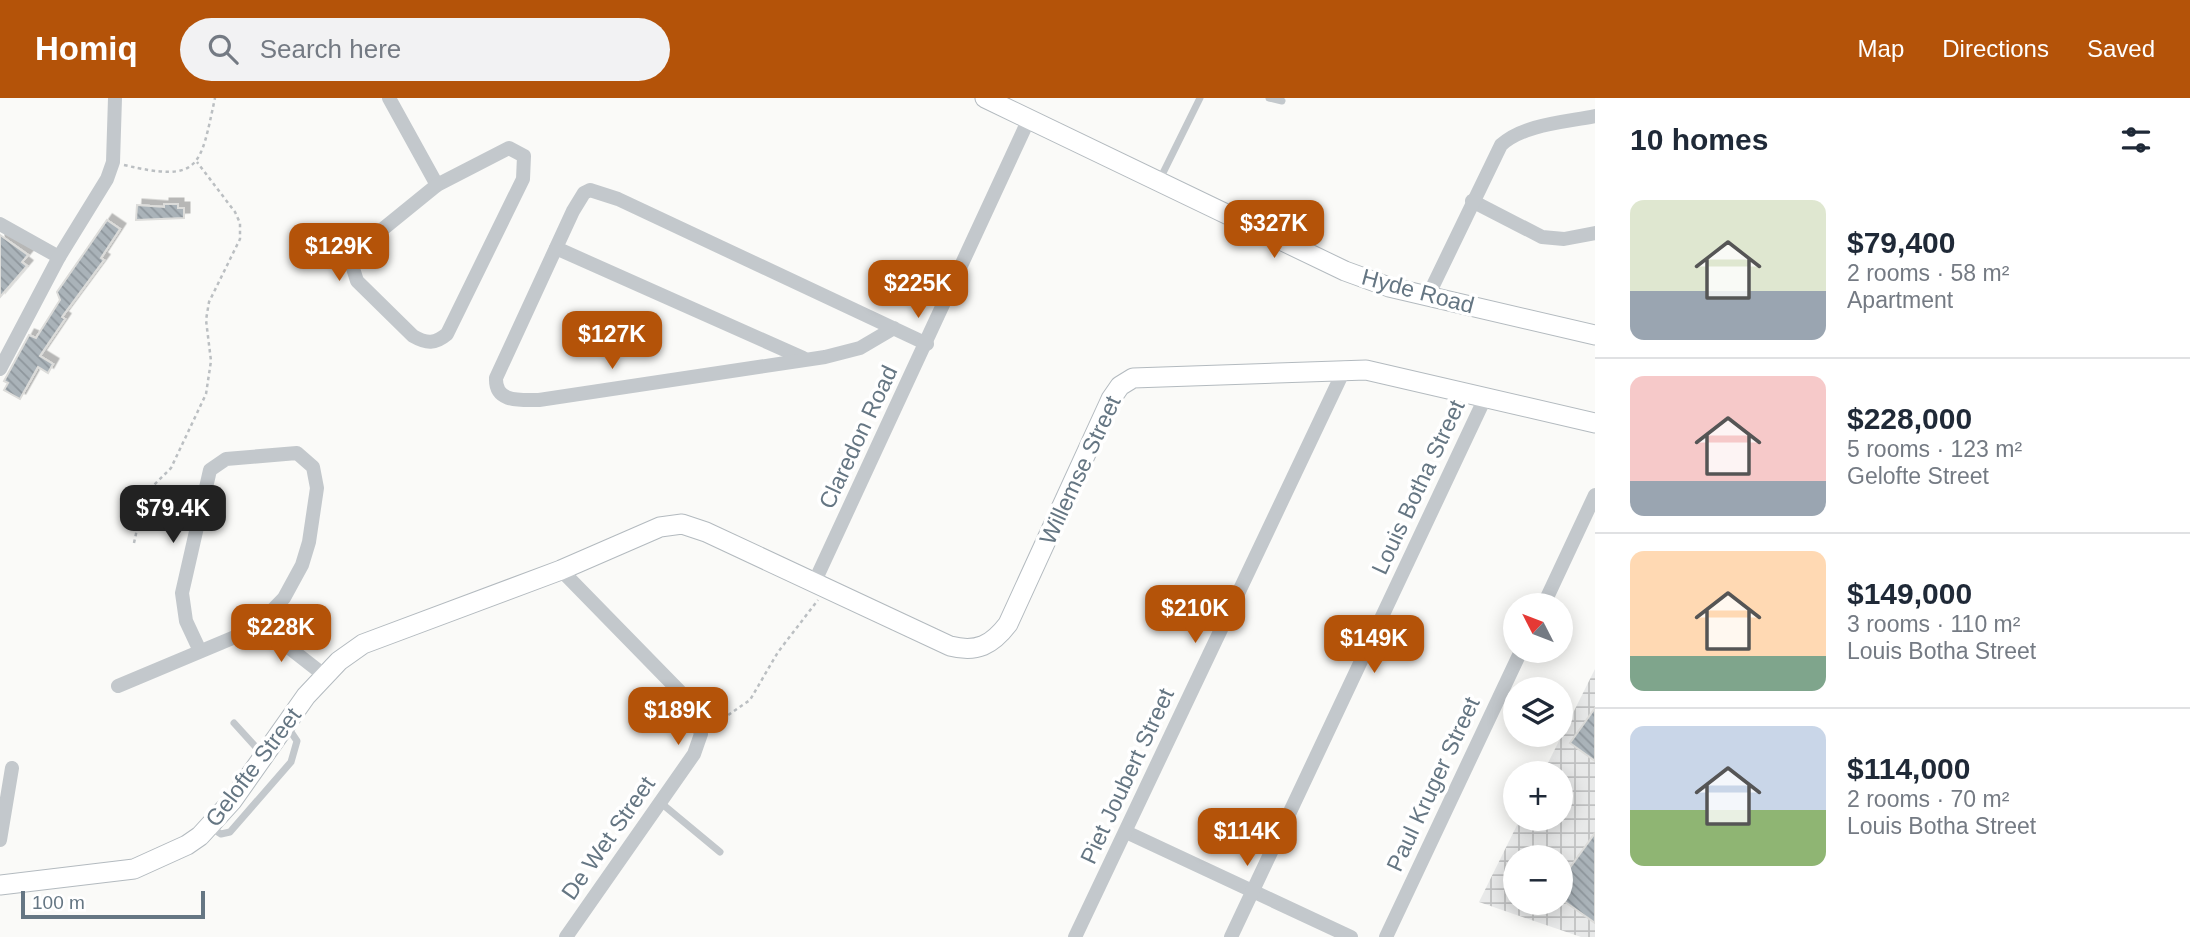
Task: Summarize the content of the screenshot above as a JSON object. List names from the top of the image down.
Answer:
{
  "streets": {
    "street": [
      "Hyde Road",
      "Claredon Road",
      "Willemse Street",
      "Louis Botha Street",
      "Gelofte Street",
      "Piet Joubert Street",
      "Paul Kruger Street",
      "De Wet Street"
    ]
  },
  "crossings": [
    ["Hyde Road", "Claredon Road"],
    ["Claredon Road", "Willemse Street"],
    ["Willemse Street", "Louis Botha Street"],
    ["Willemse Street", "Gelofte Street"],
    ["Willemse Street", "Piet Joubert Street"]
  ],
  "scale_bar": "100 m",
  "north": "top left",
  "page": {
    "header": "Homiq",
    "search": "Search here",
    "nav": ["Map", "Directions", "Saved"],
    "heading": "10 homes",
    "list": [
      {
        "name": "$79,400",
        "note": "2 rooms · 58 m² · Apartment"
      },
      {
        "name": "$228,000",
        "note": "5 rooms · 123 m² · Gelofte Street"
      },
      {
        "name": "$149,000",
        "note": "3 rooms · 110 m² · Louis Botha Street"
      },
      {
        "name": "$114,000",
        "note": "2 rooms · 70 m² · Louis Botha Street"
      }
    ],
    "price": [
      "$327K",
      "$129K",
      "$225K",
      "$127K",
      "$79.4K",
      "$210K",
      "$228K",
      "$149K",
      "$189K",
      "$114K"
    ],
    "map_buttons": ["+", "−"],
    "scale": "100 m"
  }
}
